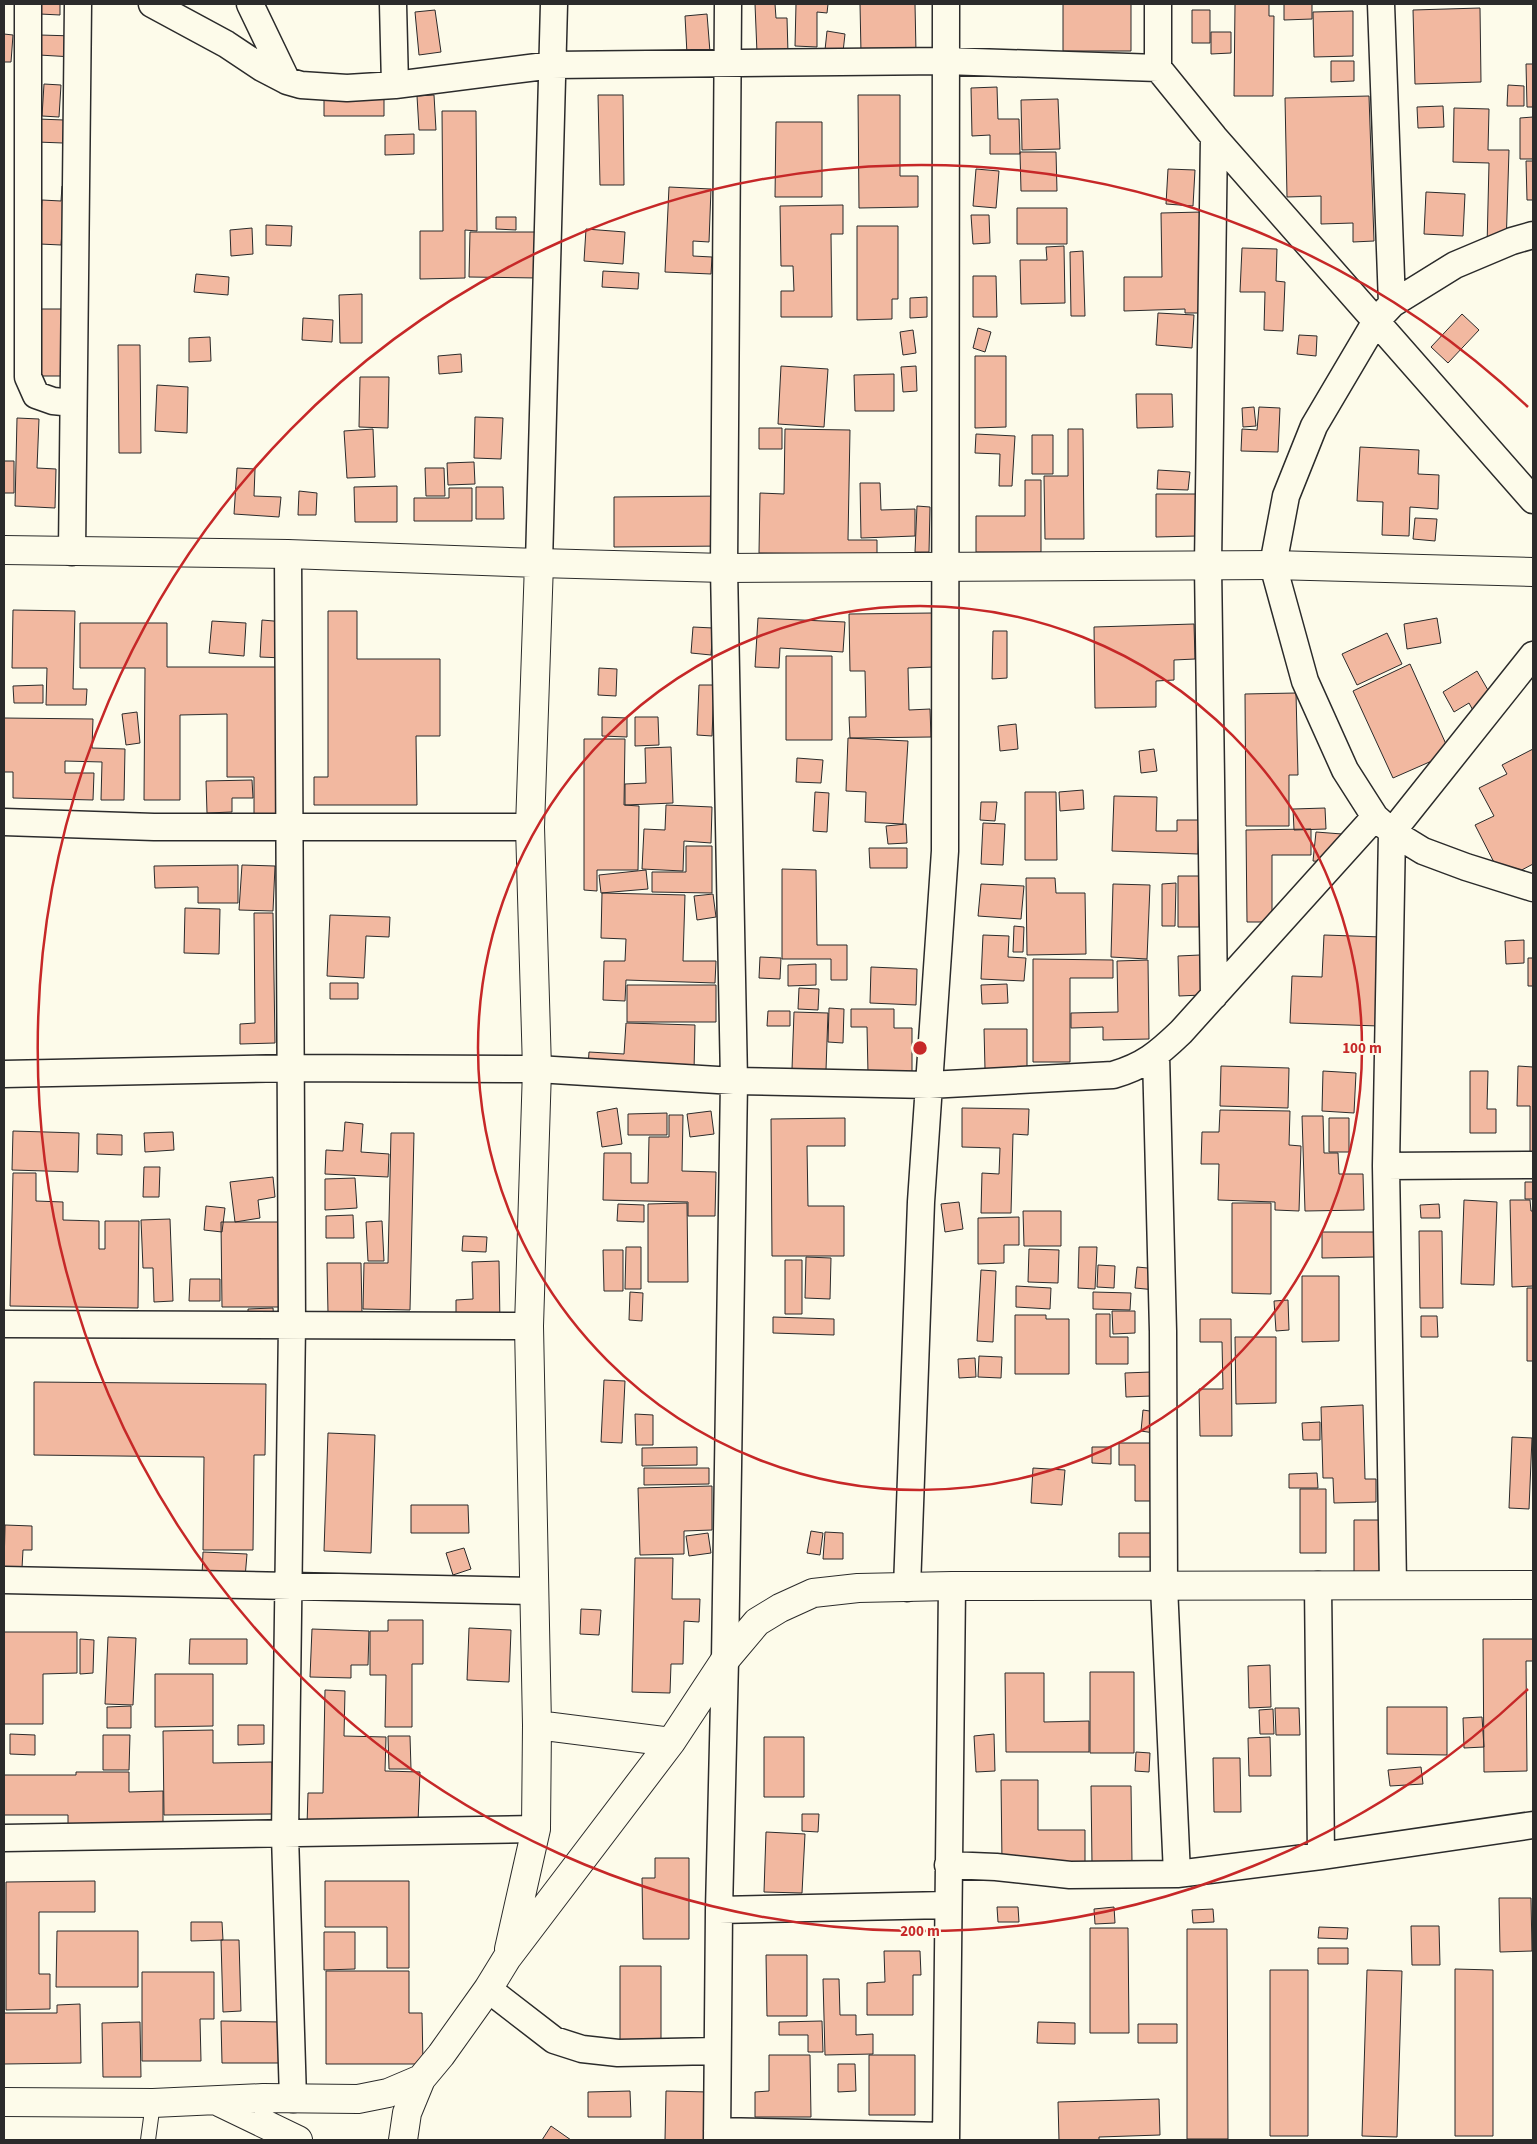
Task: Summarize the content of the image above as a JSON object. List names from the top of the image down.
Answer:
{
  "rings": ["100 m", "200 m"]
}
